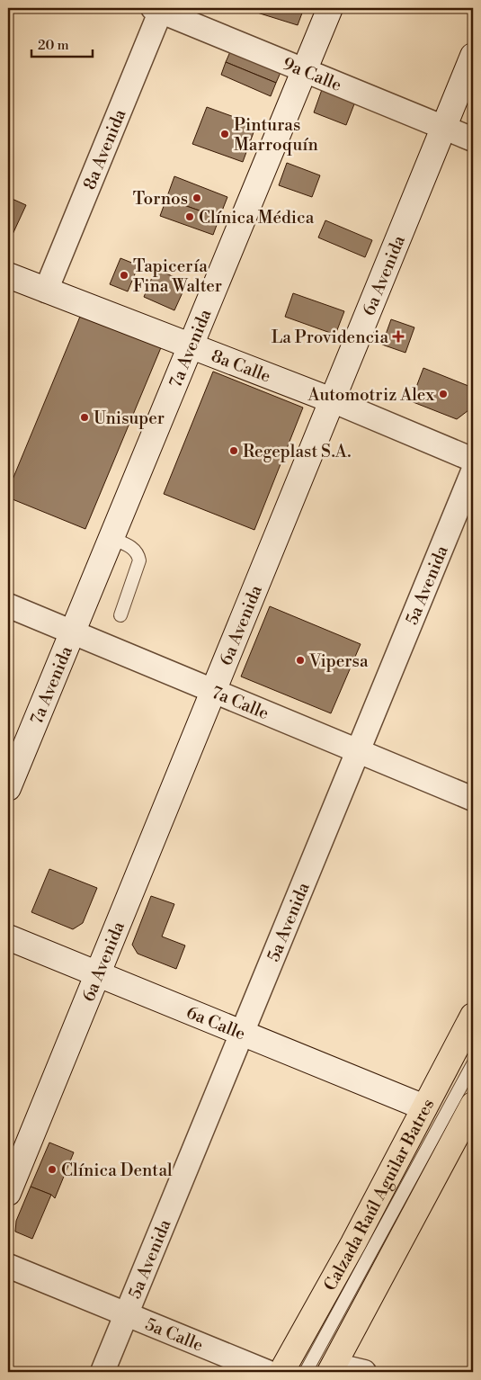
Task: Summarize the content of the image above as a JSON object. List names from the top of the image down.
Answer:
{
  "streets": {
    "highway": ["Calzada Raúl Aguilar Batres"],
    "street": [
      "9a Calle",
      "8a Avenida",
      "6a Avenida",
      "7a Avenida",
      "8a Calle",
      "5a Avenida",
      "7a Calle",
      "6a Calle",
      "5a Calle"
    ]
  },
  "crossings": [
    ["9a Calle", "8a Avenida"],
    ["9a Calle", "6a Avenida"],
    ["9a Calle", "7a Avenida"],
    ["8a Avenida", "8a Calle"],
    ["6a Avenida", "8a Calle"],
    ["6a Avenida", "7a Calle"],
    ["6a Avenida", "6a Calle"],
    ["7a Avenida", "8a Calle"],
    ["7a Avenida", "7a Calle"],
    ["5a Avenida", "7a Calle"],
    ["5a Avenida", "6a Calle"],
    ["5a Avenida", "5a Calle"],
    ["6a Calle", "Calzada Raúl Aguilar Batres"]
  ],
  "places": {
    "other": [
      "Pinturas Marroquín",
      "Tornos",
      "Clínica Médica",
      "Tapicería Fina Walter",
      "Automotriz Alex",
      "Unisuper",
      "Regeplast S.A.",
      "Vipersa",
      "Clínica Dental"
    ],
    "health": ["La Providencia"]
  },
  "scale_bar": "20 m"
}
